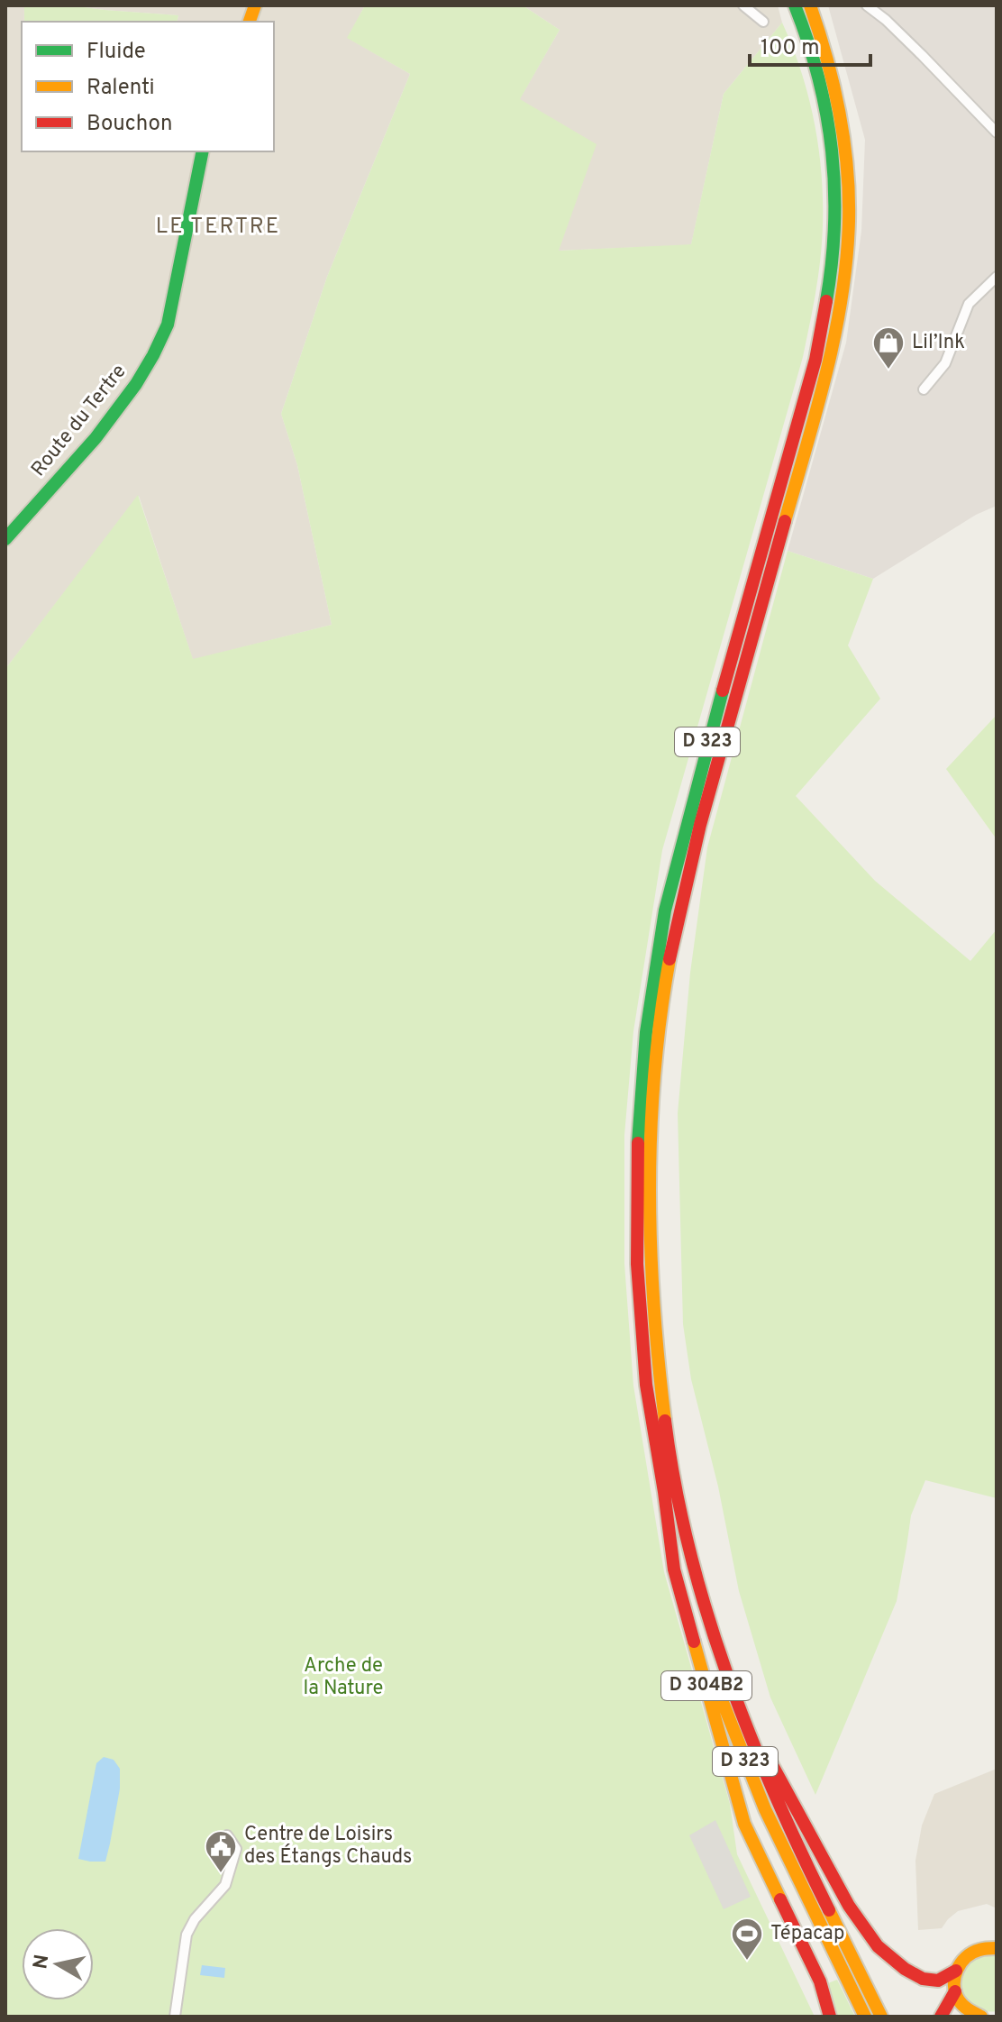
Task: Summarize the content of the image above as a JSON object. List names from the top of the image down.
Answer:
{
  "streets": {
    "main road": ["Route du Tertre", "D 323", "D 304B2"]
  },
  "crossings": [
    ["D 323", "D 304B2"]
  ],
  "districts": ["LE TERTRE"],
  "parks": ["Arche de la Nature"],
  "places": {
    "shop": ["Lil’Ink"],
    "public building": ["Centre de Loisirs des Étangs Chauds"],
    "sports": ["Tépacap"]
  },
  "legend": ["Fluide", "Ralenti", "Bouchon"],
  "scale_bar": "100 m",
  "north": "left"
}
